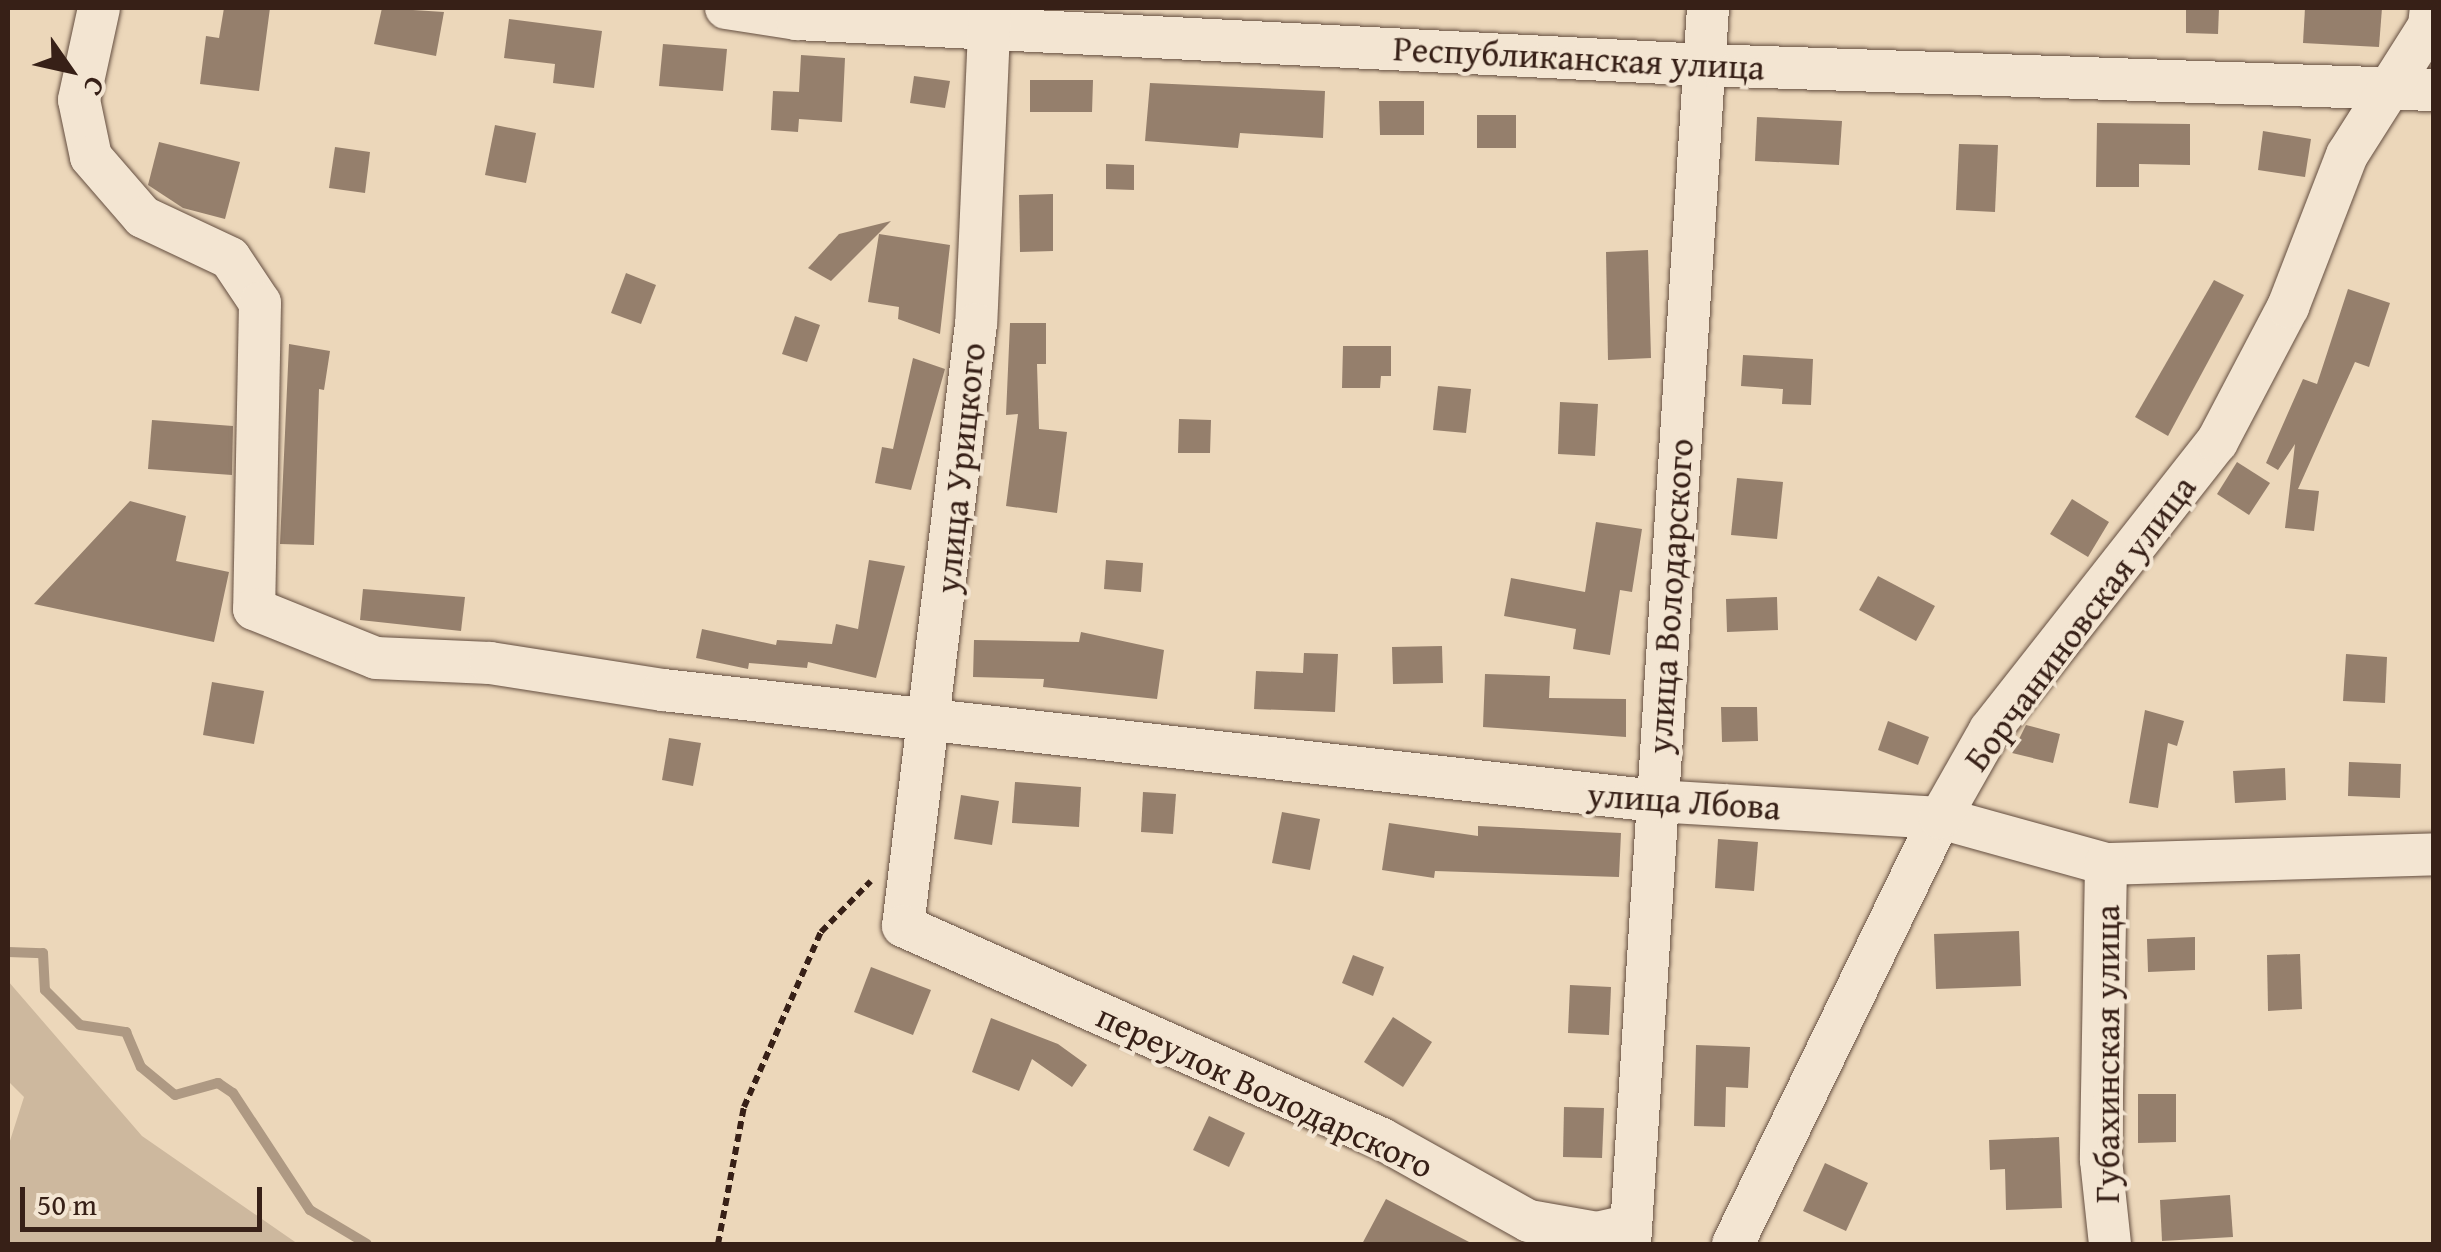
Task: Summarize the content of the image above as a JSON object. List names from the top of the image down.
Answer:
{
  "streets": {
    "street": [
      "Республиканская улица",
      "улица Урицкого",
      "улица Володарского",
      "Борчаниновская улица",
      "улица Лбова",
      "Губахинская улица",
      "переулок Володарского"
    ]
  },
  "crossings": [
    ["Республиканская улица", "улица Урицкого"],
    ["Республиканская улица", "улица Володарского"],
    ["Республиканская улица", "Борчаниновская улица"],
    ["улица Урицкого", "улица Лбова"],
    ["улица Урицкого", "переулок Володарского"],
    ["улица Володарского", "улица Лбова"],
    ["улица Володарского", "переулок Володарского"],
    ["Борчаниновская улица", "улица Лбова"],
    ["улица Лбова", "Губахинская улица"]
  ],
  "scale_bar": "50 m",
  "north": "bottom right"
}
